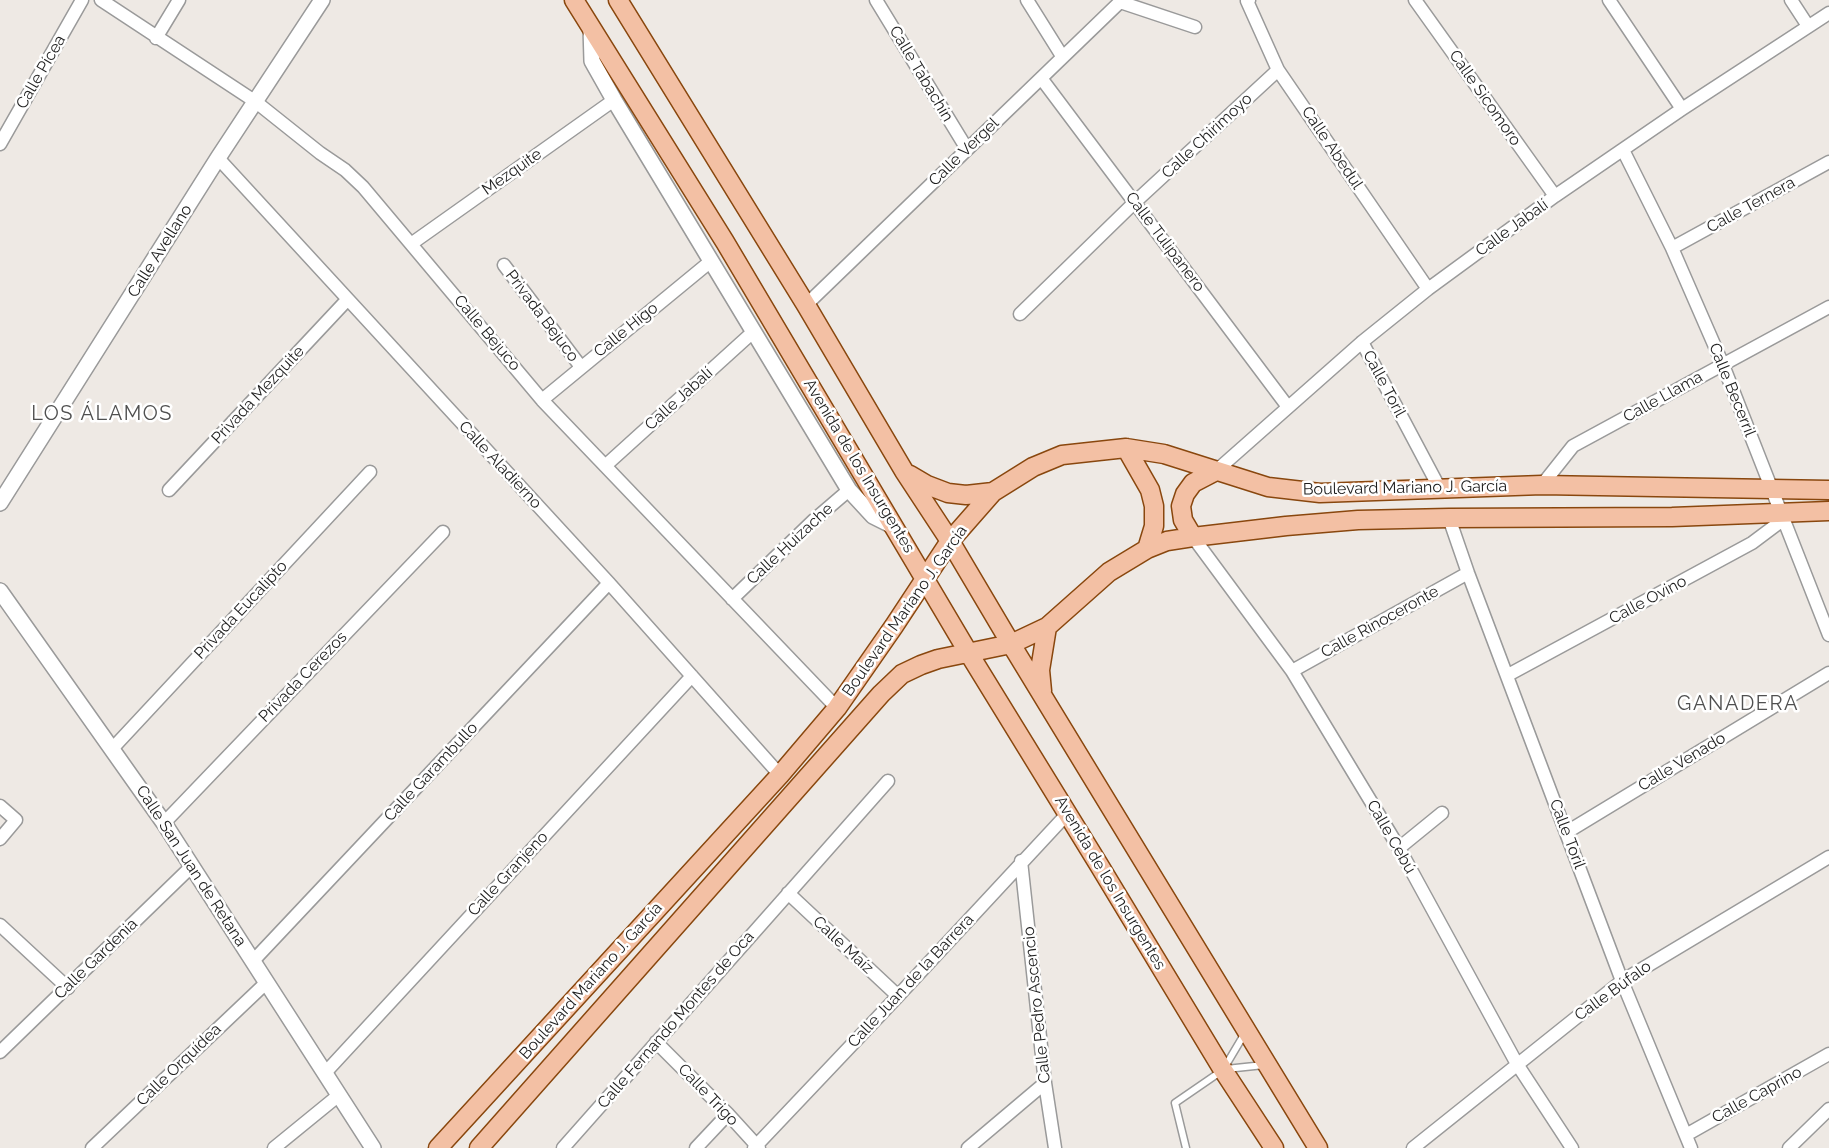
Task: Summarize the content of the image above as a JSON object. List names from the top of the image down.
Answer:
{
  "streets": {
    "main road": ["Avenida de los Insurgentes", "Boulevard Mariano J. García"],
    "street": [
      "Calle Pícea",
      "Calle Tabachín",
      "Calle Sicomoro",
      "Calle Chirimoyo",
      "Calle Abedul",
      "Calle Vergel",
      "Mezquite",
      "Calle Ternera",
      "Calle Jabalí",
      "Calle Tulipanero",
      "Calle Avellano",
      "Privada Bejuco",
      "Calle Higo",
      "Calle Bejuco",
      "Calle Toril",
      "Calle Becerril",
      "Privada Mezquite",
      "Calle Llama",
      "Calle Aladierno",
      "Calle Huizache",
      "Calle Ovino",
      "Privada Eucalipto",
      "Calle Rinoceronte",
      "Privada Cerezos",
      "Calle Venado",
      "Calle Garambullo",
      "Calle Cebú",
      "Calle San Juan de Retana",
      "Calle Granjeno",
      "Calle Maíz",
      "Calle Gardenia",
      "Calle Juan de la Barrera",
      "Calle Búfalo",
      "Calle Pedro Ascencio",
      "Calle Fernando Montes de Oca",
      "Calle Orquídea",
      "Calle Trigo",
      "Calle Caprino"
    ]
  },
  "crossings": [
    ["Calle Tabachín", "Calle Vergel"],
    ["Calle Sicomoro", "Calle Jabalí"],
    ["Calle Chirimoyo", "Calle Abedul"],
    ["Calle Chirimoyo", "Calle Tulipanero"],
    ["Calle Abedul", "Calle Jabalí"],
    ["Calle Vergel", "Calle Tulipanero"],
    ["Mezquite", "Calle Bejuco"],
    ["Calle Ternera", "Calle Becerril"],
    ["Calle Jabalí", "Calle Tulipanero"],
    ["Calle Jabalí", "Calle Bejuco"],
    ["Calle Jabalí", "Calle Toril"],
    ["Calle Jabalí", "Calle Becerril"],
    ["Calle Jabalí", "Boulevard Mariano J. García"],
    ["Calle Avellano", "Calle Bejuco"],
    ["Calle Avellano", "Calle Aladierno"],
    ["Privada Bejuco", "Calle Higo"],
    ["Calle Higo", "Calle Bejuco"],
    ["Calle Bejuco", "Boulevard Mariano J. García"],
    ["Calle Bejuco", "Calle Huizache"],
    ["Calle Toril", "Boulevard Mariano J. García"],
    ["Calle Toril", "Calle Ovino"],
    ["Calle Toril", "Calle Rinoceronte"],
    ["Calle Toril", "Calle Venado"],
    ["Calle Toril", "Calle Búfalo"],
    ["Calle Toril", "Calle Caprino"],
    ["Calle Becerril", "Calle Llama"],
    ["Calle Becerril", "Boulevard Mariano J. García"],
    ["Calle Becerril", "Calle Ovino"],
    ["Privada Mezquite", "Calle Aladierno"],
    ["Calle Llama", "Boulevard Mariano J. García"],
    ["Calle Aladierno", "Boulevard Mariano J. García"],
    ["Calle Aladierno", "Calle Garambullo"],
    ["Calle Aladierno", "Calle Granjeno"],
    ["Avenida de los Insurgentes", "Boulevard Mariano J. García"],
    ["Avenida de los Insurgentes", "Calle Juan de la Barrera"],
    ["Boulevard Mariano J. García", "Calle Ovino"],
    ["Boulevard Mariano J. García", "Calle Cebú"],
    ["Privada Eucalipto", "Calle San Juan de Retana"],
    ["Calle Rinoceronte", "Calle Cebú"],
    ["Privada Cerezos", "Calle San Juan de Retana"],
    ["Calle Garambullo", "Calle San Juan de Retana"],
    ["Calle Cebú", "Calle Búfalo"],
    ["Calle San Juan de Retana", "Calle Granjeno"],
    ["Calle San Juan de Retana", "Calle Gardenia"],
    ["Calle San Juan de Retana", "Calle Orquídea"],
    ["Calle Maíz", "Calle Juan de la Barrera"],
    ["Calle Maíz", "Calle Fernando Montes de Oca"],
    ["Calle Juan de la Barrera", "Calle Pedro Ascencio"],
    ["Calle Juan de la Barrera", "Calle Trigo"],
    ["Calle Fernando Montes de Oca", "Calle Trigo"]
  ],
  "districts": ["LOS ÁLAMOS", "GANADERA"]
}
